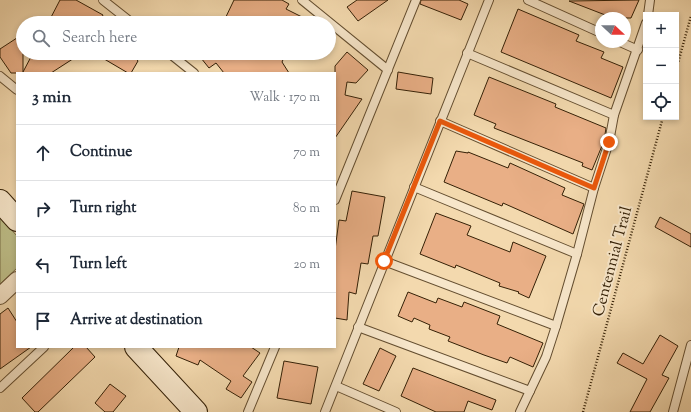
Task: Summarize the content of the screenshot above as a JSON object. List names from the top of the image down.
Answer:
{
  "streets": {
    "path": ["Centennial Trail"]
  },
  "north": "right",
  "page": {
    "map_buttons": ["+", "−"],
    "search": "Search here",
    "heading": ["3 min", "Walk · 170 m"],
    "list": [
      ["Continue", "70 m"],
      ["Turn right", "80 m"],
      ["Turn left", "20 m"],
      "Arrive at destination"
    ]
  }
}
